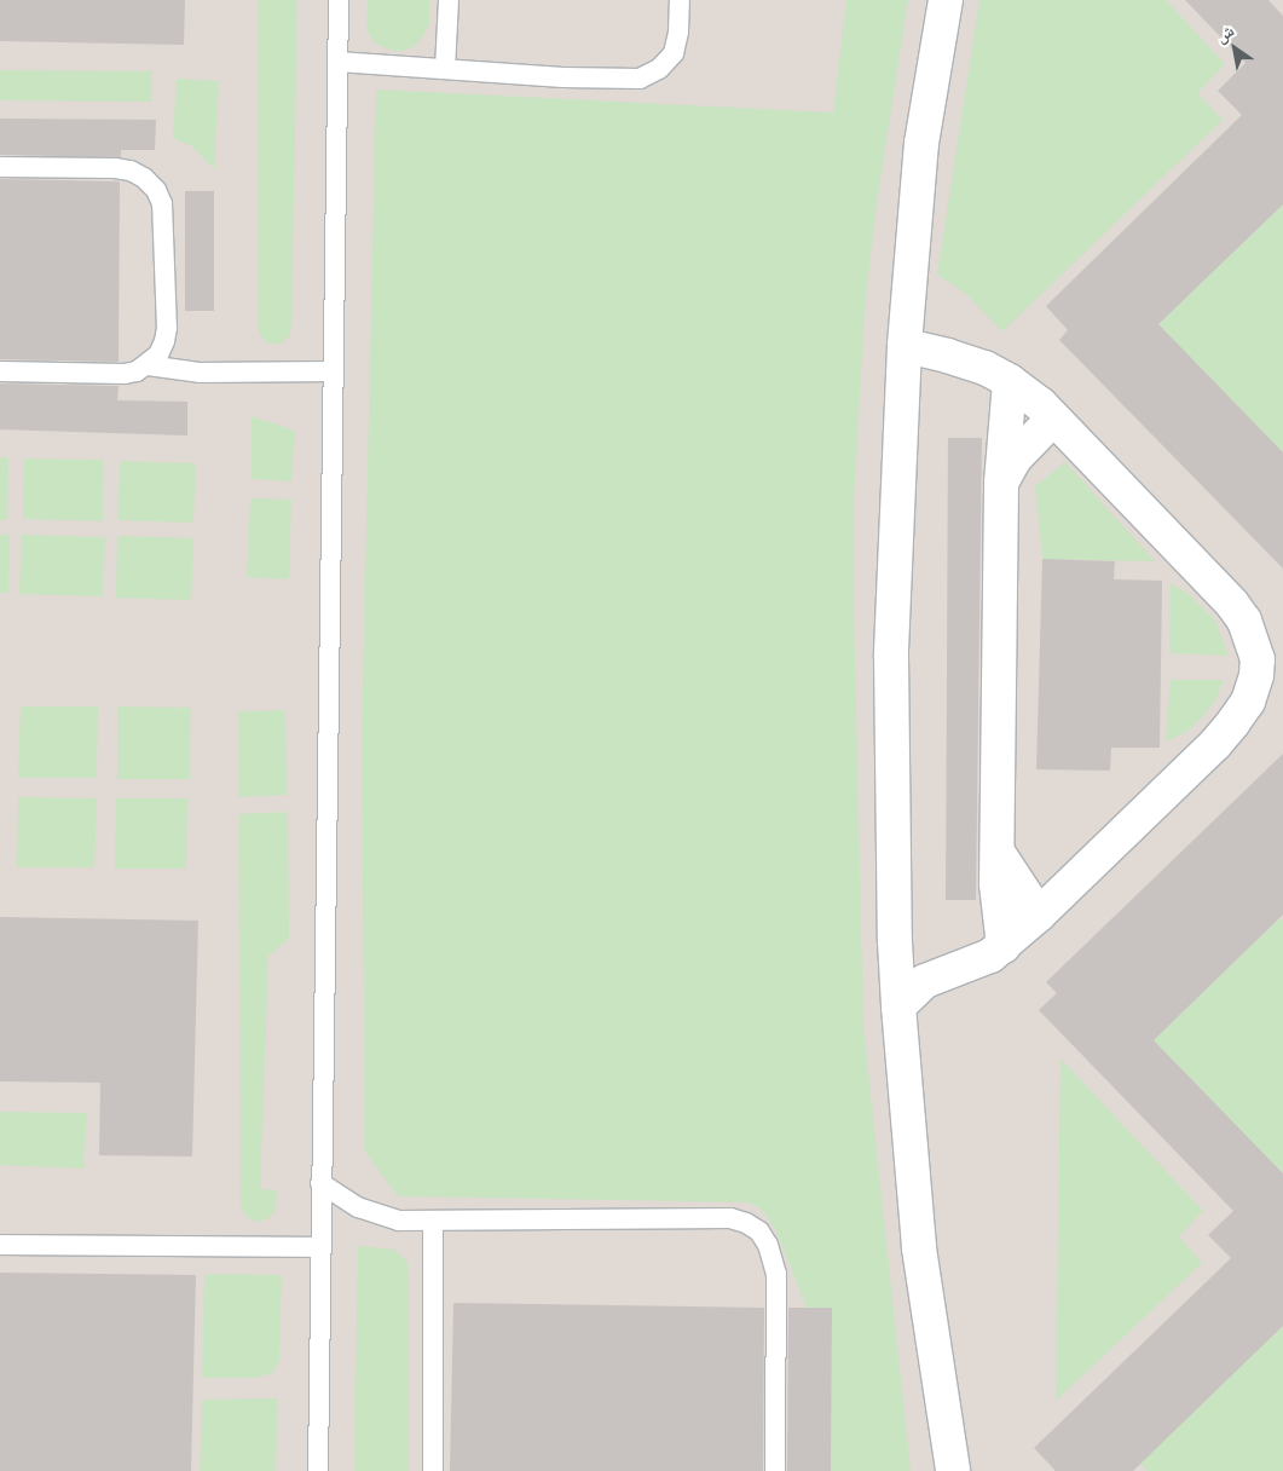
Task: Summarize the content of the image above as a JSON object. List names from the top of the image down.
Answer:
{
  "north": "top left"
}
